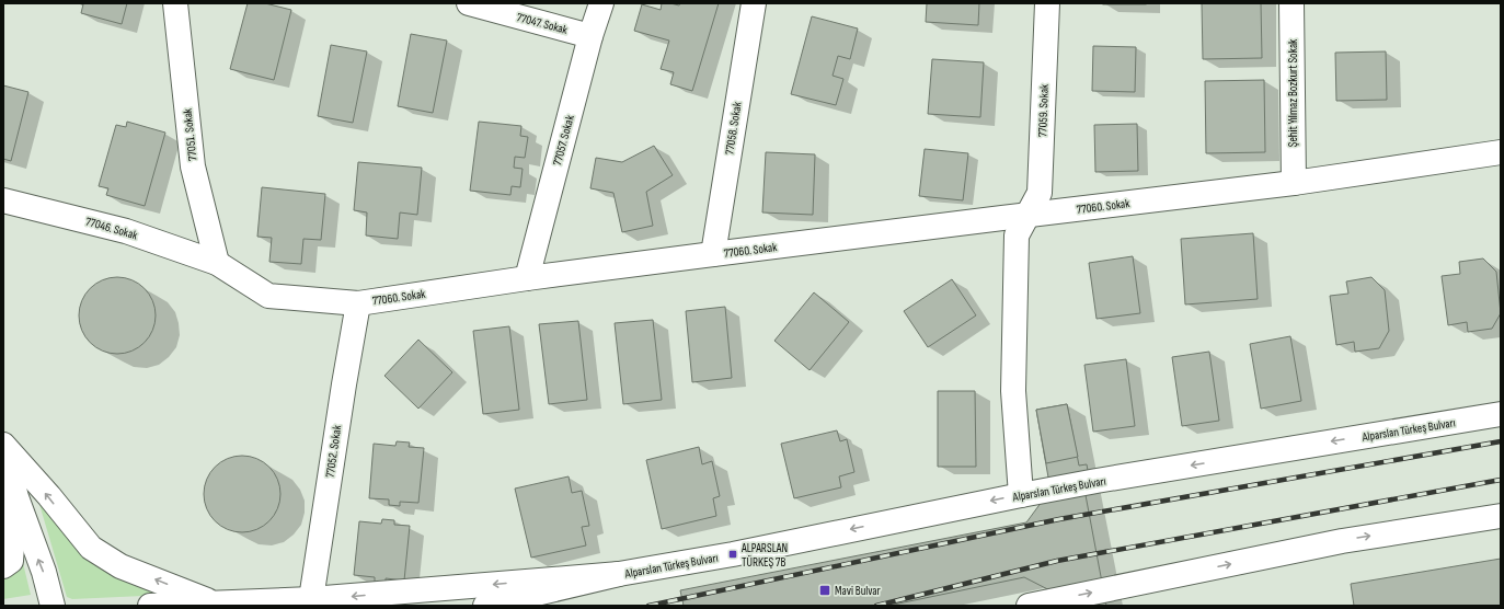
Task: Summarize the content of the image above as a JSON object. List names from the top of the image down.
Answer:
{
  "streets": {
    "main road": [
      "77047. Sokak",
      "Şehit Yılmaz Bozkurt Sokak",
      "77059. Sokak",
      "77058. Sokak",
      "77051. Sokak",
      "77057. Sokak",
      "77060. Sokak",
      "77046. Sokak",
      "Alparslan Türkeş Bulvarı",
      "77052. Sokak"
    ]
  },
  "crossings": [
    ["77047. Sokak", "77057. Sokak"],
    ["Şehit Yılmaz Bozkurt Sokak", "77060. Sokak"],
    ["77059. Sokak", "77060. Sokak"],
    ["77059. Sokak", "Alparslan Türkeş Bulvarı"],
    ["77058. Sokak", "77060. Sokak"],
    ["77051. Sokak", "77060. Sokak"],
    ["77051. Sokak", "77046. Sokak"],
    ["77057. Sokak", "77060. Sokak"],
    ["77060. Sokak", "77046. Sokak"],
    ["77060. Sokak", "77052. Sokak"],
    ["Alparslan Türkeş Bulvarı", "77052. Sokak"]
  ],
  "places": {
    "transit": ["ALPARSLAN TÜRKEŞ 7B", "Mavi Bulvar"]
  }
}
